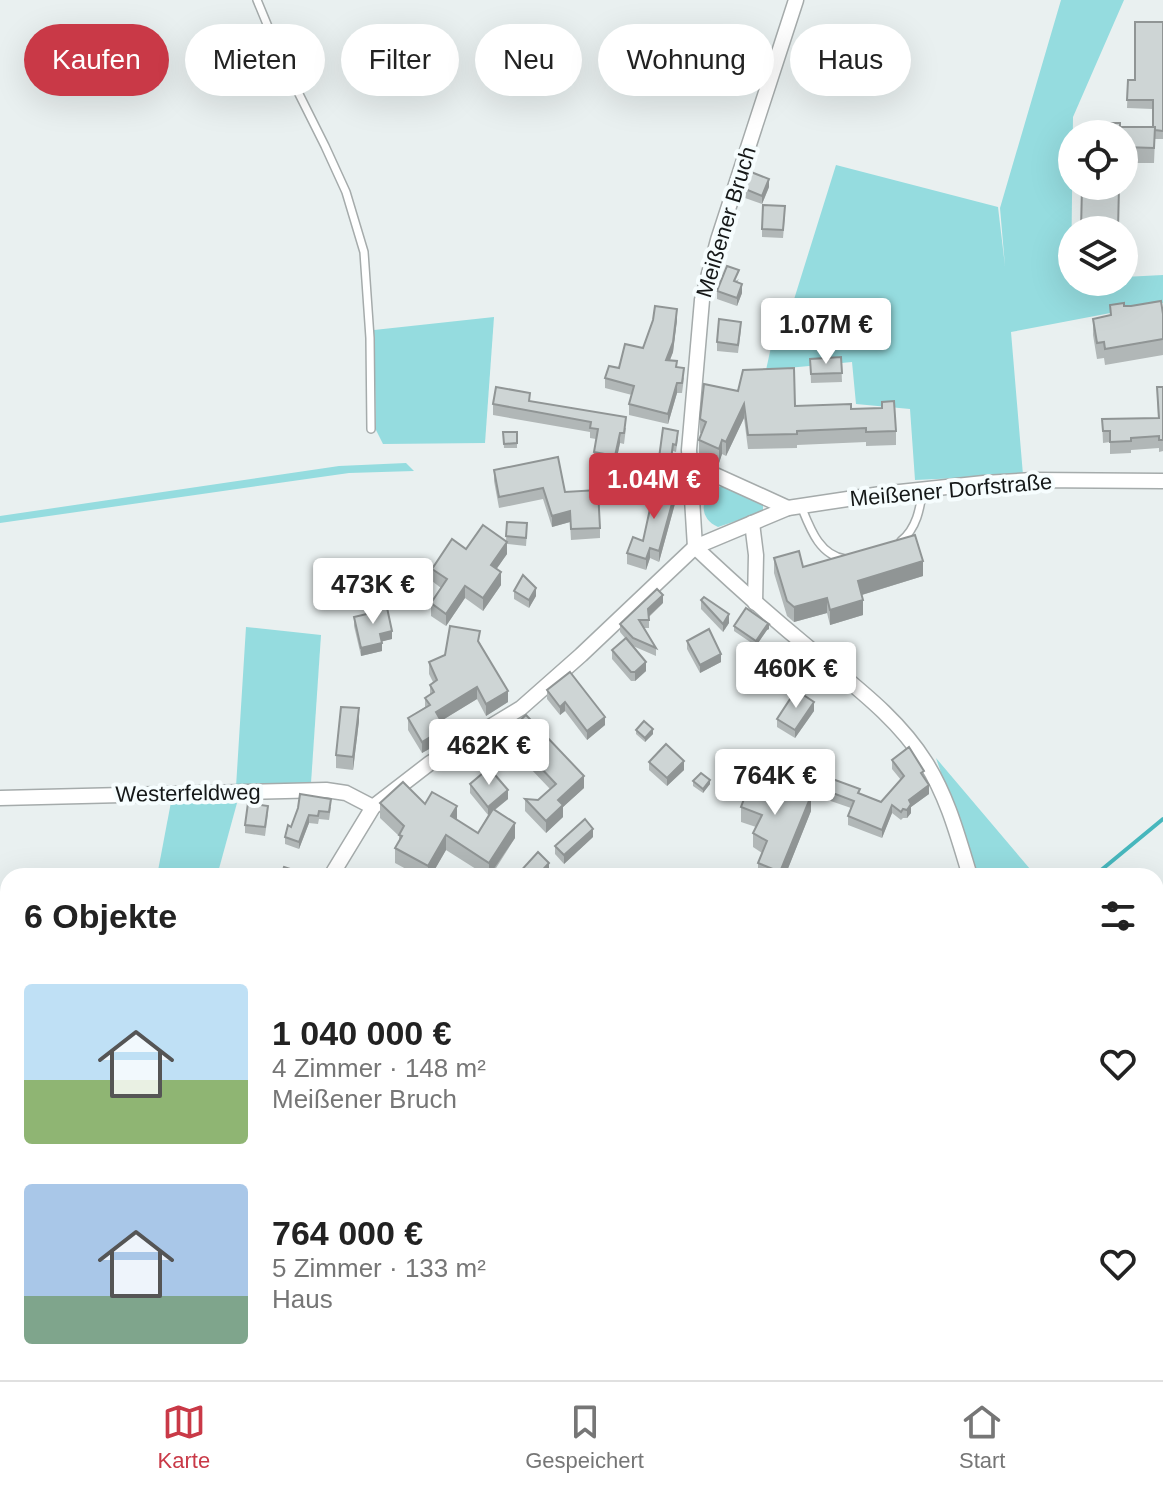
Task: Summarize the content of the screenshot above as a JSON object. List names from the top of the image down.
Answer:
{
  "streets": {
    "street": ["Meißener Bruch", "Meißener Dorfstraße", "Westerfeldweg"]
  },
  "crossings": [
    ["Meißener Bruch", "Meißener Dorfstraße"],
    ["Meißener Dorfstraße", "Westerfeldweg"]
  ],
  "page": {
    "chip": [
      "Kaufen",
      "Mieten",
      "Filter",
      "Neu",
      "Wohnung",
      "Haus"
    ],
    "price": [
      "1.07M €",
      "1.04M €",
      "473K €",
      "460K €",
      "462K €",
      "764K €"
    ],
    "heading": "6 Objekte",
    "list": [
      {
        "name": "1 040 000 €",
        "note": "4 Zimmer · 148 m² · Meißener Bruch"
      },
      {
        "name": "764 000 €",
        "note": "5 Zimmer · 133 m² · Haus"
      }
    ],
    "tabs": ["Karte", "Gespeichert", "Start"]
  }
}
